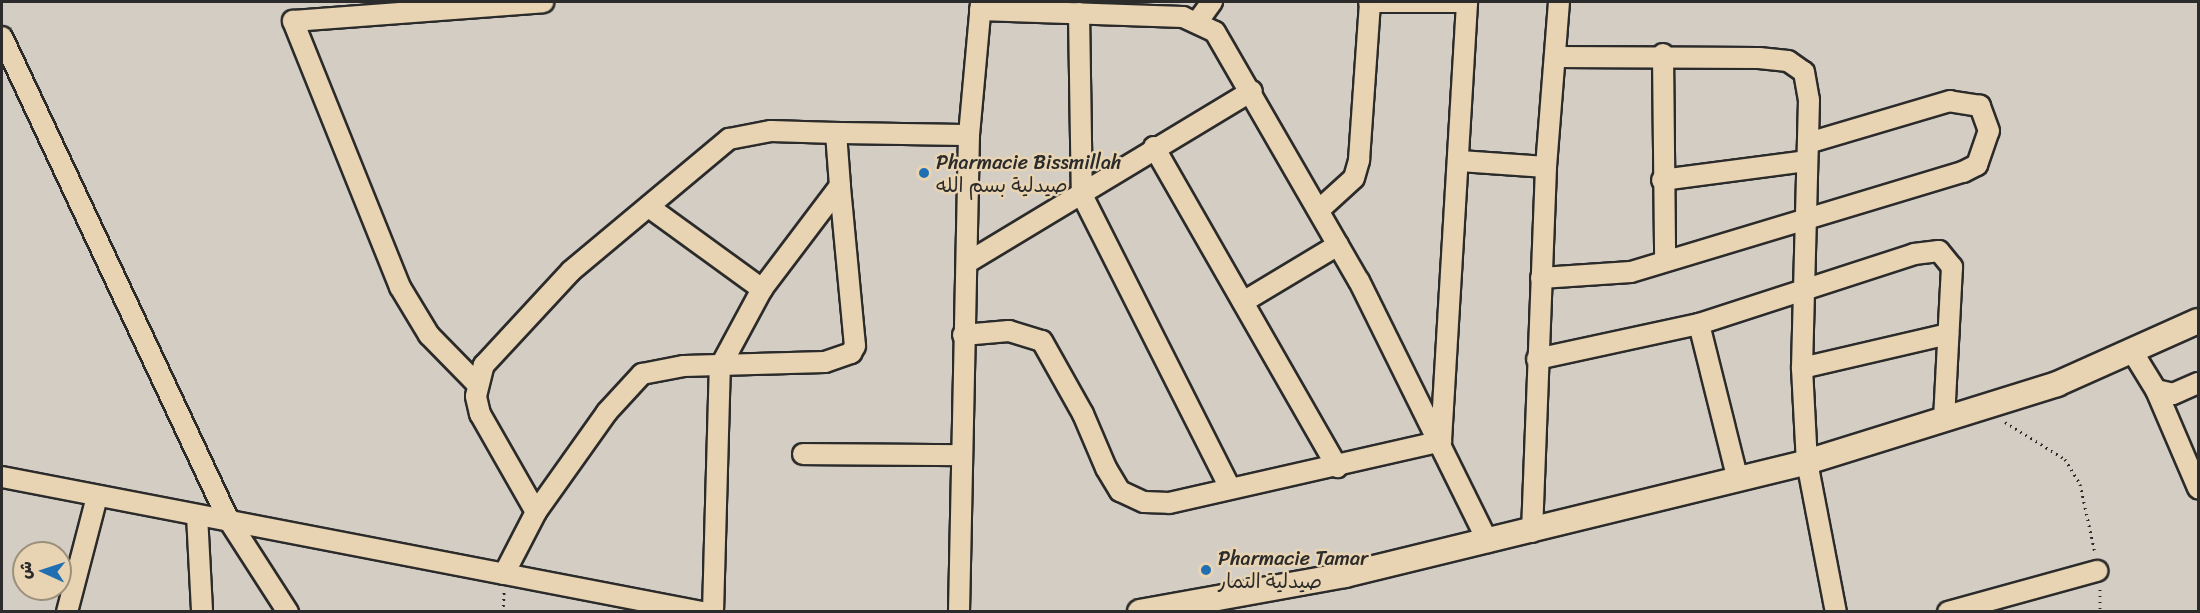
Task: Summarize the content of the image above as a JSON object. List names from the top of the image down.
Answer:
{
  "places": ["Pharmacie Bissmillah صيدلية بسم الله", "Pharmacie Tamar صيدلية التمار"],
  "north": "left"
}
